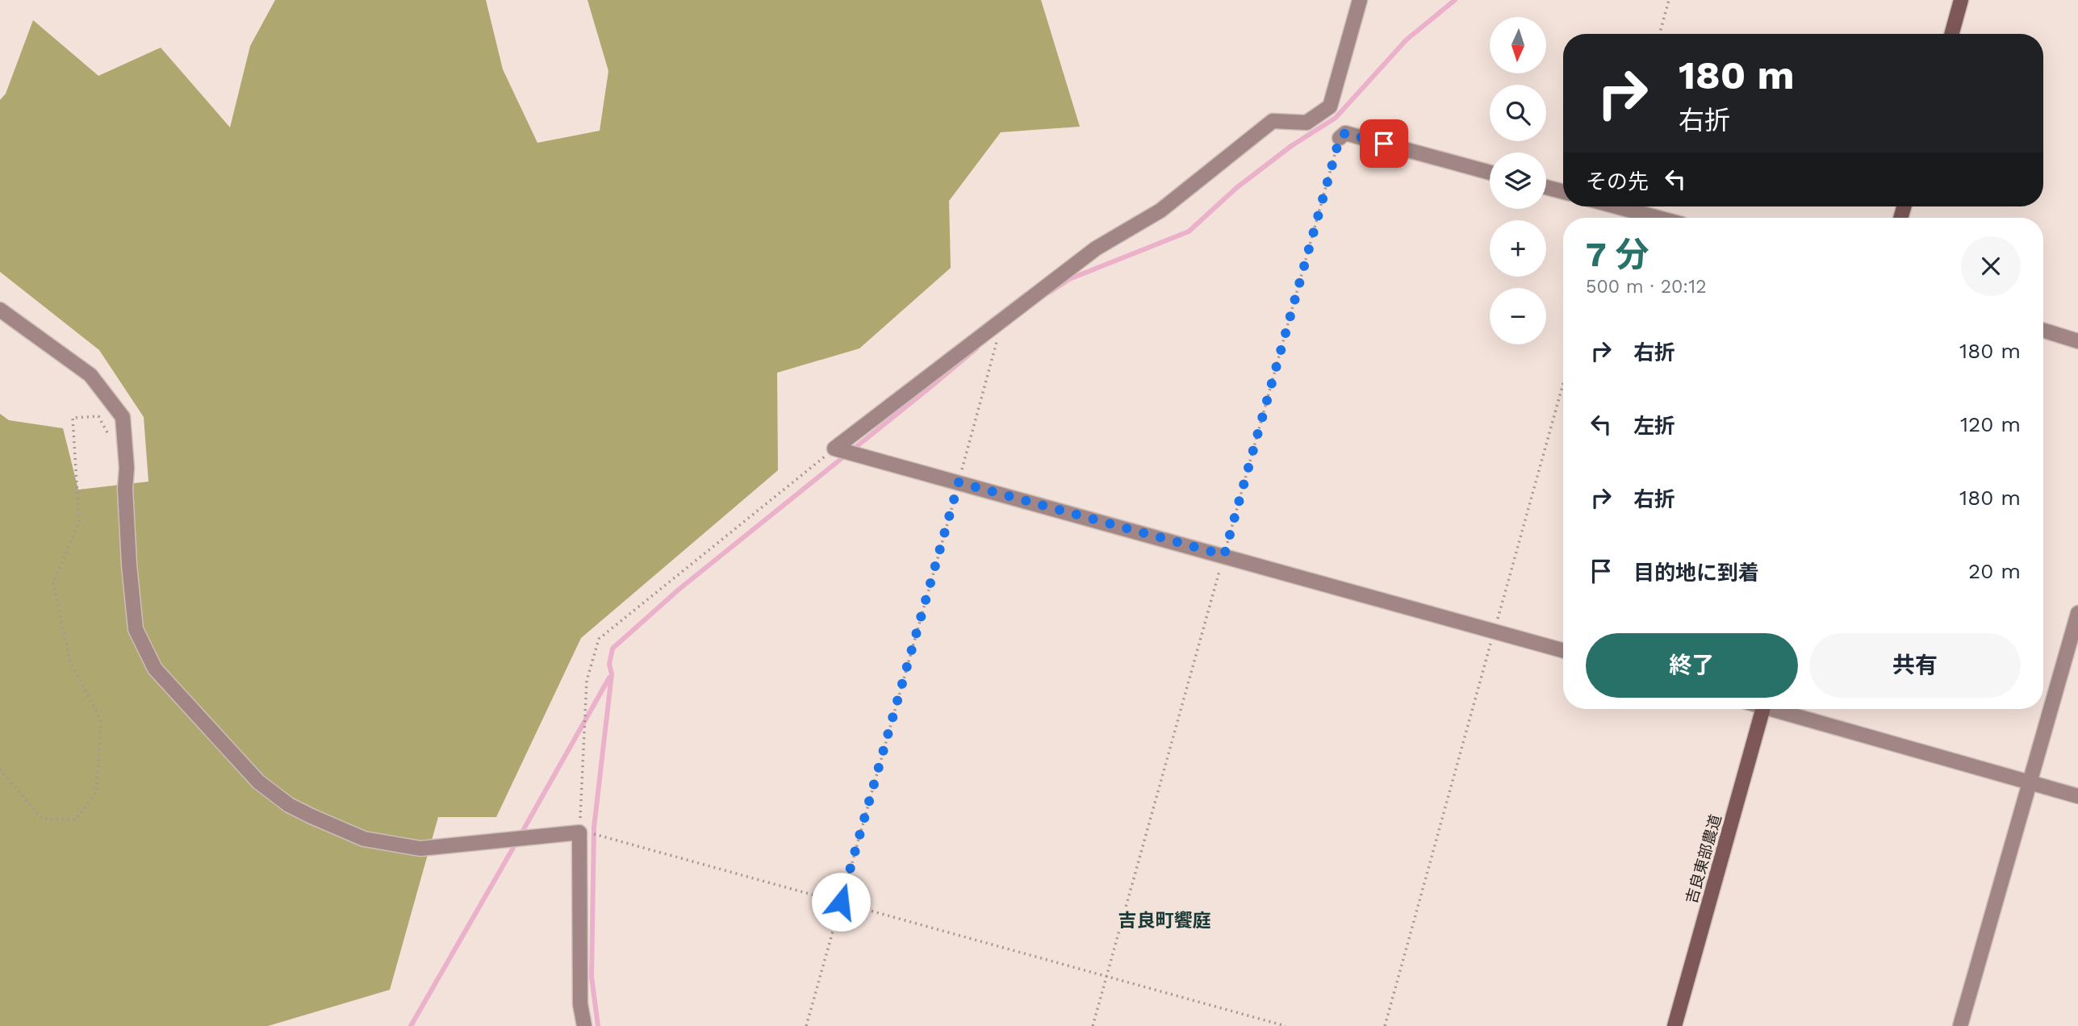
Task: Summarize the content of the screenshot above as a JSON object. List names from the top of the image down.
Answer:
{
  "streets": {
    "street": ["吉良東部農道"]
  },
  "districts": ["吉良町饗庭"],
  "north": "bottom",
  "page": {
    "map_buttons": ["+", "−"],
    "turn": ["180 m", "右折"],
    "then": "その先",
    "heading": ["7 分", "500 m · 20:12"],
    "list": [
      {
        "name": "右折",
        "value": "180 m"
      },
      {
        "name": "左折",
        "value": "120 m"
      },
      {
        "name": "右折",
        "value": "180 m"
      },
      {
        "name": "目的地に到着",
        "value": "20 m"
      }
    ],
    "buttons": ["終了", "共有"]
  }
}
